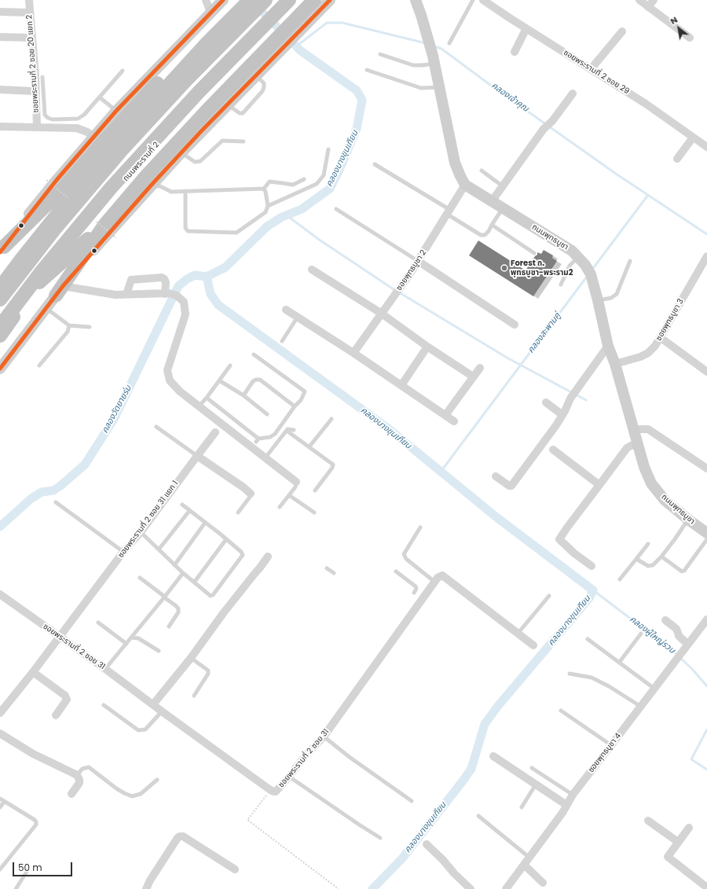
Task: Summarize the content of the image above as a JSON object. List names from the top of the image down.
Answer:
{
  "streets": {
    "highway": ["ถนนพระรามที่ 2"],
    "main road": ["ถนนพุทธบูชา"],
    "street": [
      "ซอยพระรามที่ 2 ซอย 20 แยก 2",
      "ซอยพระรามที่ 2 ซอย 29",
      "ซอยพุทธบูชา 2",
      "ซอยพุทธบูชา 3",
      "ซอยพระรามที่ 2 ซอย 31 แยก 1",
      "ซอยพระรามที่ 2 ซอย 31",
      "ซอยพุทธบูชา 4"
    ]
  },
  "crossings": [
    ["ถนนพุทธบูชา", "ซอยพุทธบูชา 2"],
    ["ถนนพุทธบูชา", "ซอยพุทธบูชา 3"],
    ["ซอยพระรามที่ 2 ซอย 31 แยก 1", "ซอยพระรามที่ 2 ซอย 31"]
  ],
  "water": [
    "คลองเจ้าคุณ",
    "คลองบางขุนเทียน",
    "คลองสะพานคู่",
    "คลองวัดยายร่ม",
    "คลองผู้ใหญ่รวบ"
  ],
  "places": ["Forest ถ. พุทธบูชา-พระราม2"],
  "scale_bar": "50 m",
  "north": "top left"
}
